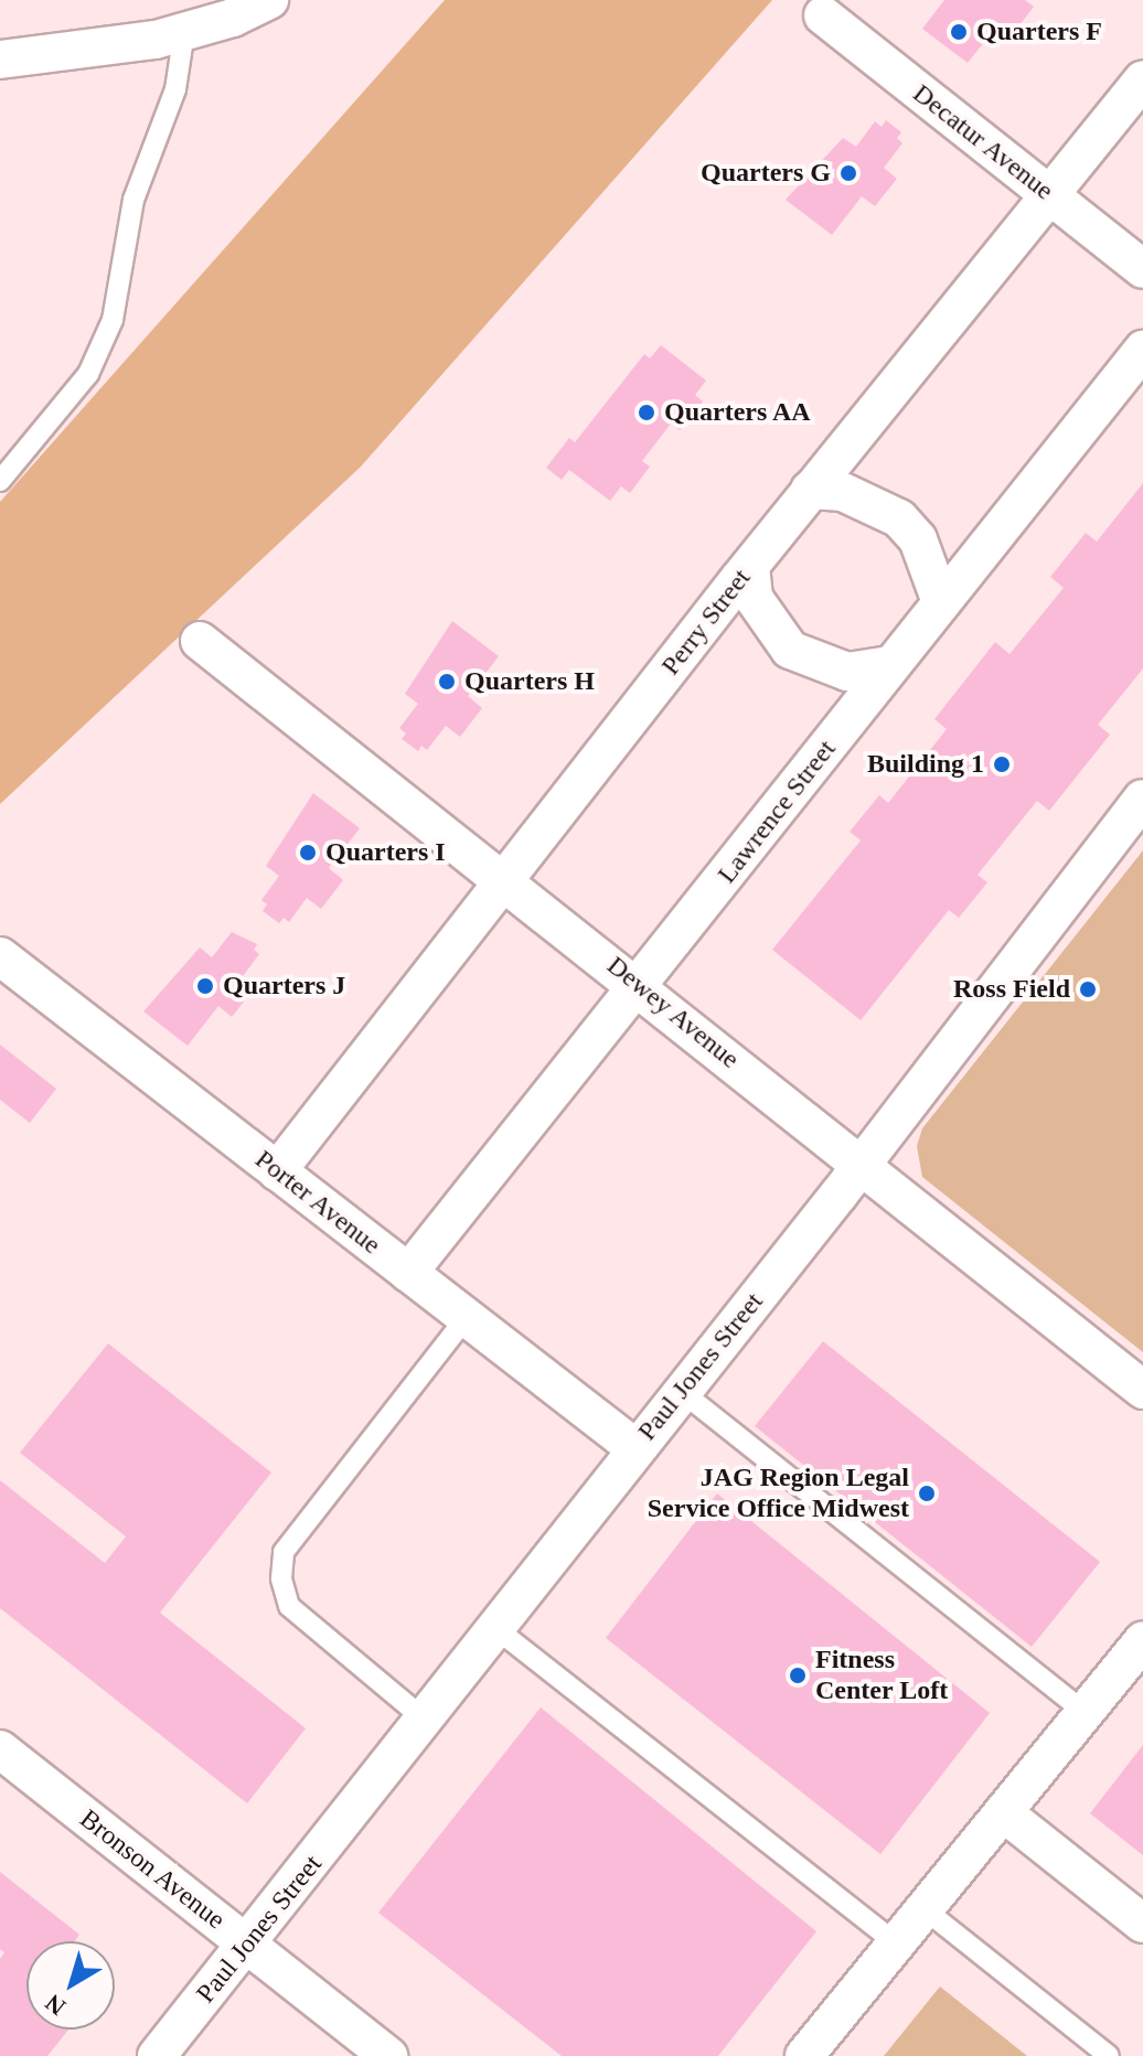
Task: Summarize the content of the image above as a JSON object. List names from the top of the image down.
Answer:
{
  "streets": {
    "street": [
      "Decatur Avenue",
      "Perry Street",
      "Lawrence Street",
      "Dewey Avenue",
      "Porter Avenue",
      "Paul Jones Street",
      "Bronson Avenue"
    ]
  },
  "crossings": [
    ["Decatur Avenue", "Perry Street"],
    ["Perry Street", "Lawrence Street"],
    ["Perry Street", "Dewey Avenue"],
    ["Perry Street", "Porter Avenue"],
    ["Lawrence Street", "Dewey Avenue"],
    ["Lawrence Street", "Porter Avenue"],
    ["Dewey Avenue", "Paul Jones Street"],
    ["Porter Avenue", "Paul Jones Street"],
    ["Paul Jones Street", "Bronson Avenue"]
  ],
  "places": [
    "Quarters F",
    "Quarters G",
    "Quarters AA",
    "Quarters H",
    "Building 1",
    "Quarters I",
    "Quarters J",
    "Ross Field",
    "JAG Region Legal Service Office Midwest",
    "Fitness Center Loft"
  ],
  "north": "bottom left"
}
